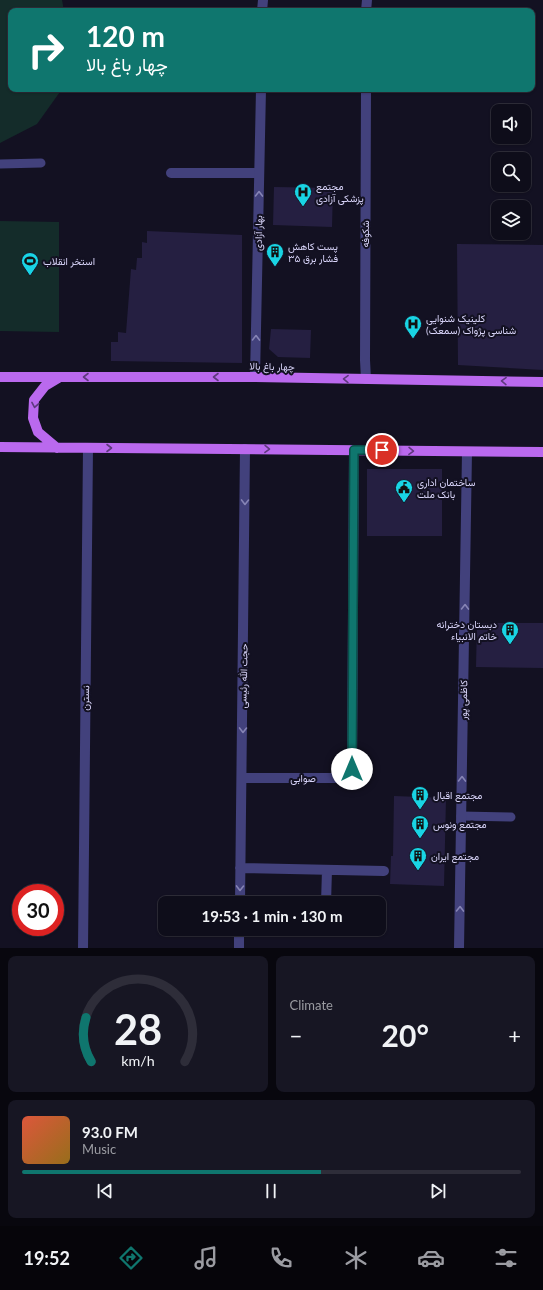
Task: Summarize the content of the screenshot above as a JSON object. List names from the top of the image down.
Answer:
{
  "streets": {
    "main road": ["چهار باغ بالا"],
    "street": [
      "بهار آزادی",
      "شکوفه",
      "حجت الله رئیسی",
      "نسترن",
      "کاظمی پور",
      "صوابی"
    ]
  },
  "crossings": [
    ["بهار آزادی", "چهار باغ بالا"],
    ["شکوفه", "چهار باغ بالا"],
    ["حجت الله رئیسی", "صوابی"]
  ],
  "one_way": ["بهار آزادی", "حجت الله رئیسی", "کاظمی پور"],
  "places": {
    "hospital": ["مجتمع پزشکی آزادی", "کلینیک شنوایی شناسی پژواک (سمعک)"],
    "building": [
      "پست کاهش فشار برق ۳۵",
      "دبستان دخترانه خاتم الانبیاء",
      "مجتمع اقبال",
      "مجتمع ونوس",
      "مجتمع ایران"
    ],
    "sports": ["استخر انقلاب"],
    "public building": ["ساختمان اداری بانک ملت"]
  },
  "page": {
    "turn": ["120 m", "چهار باغ بالا"],
    "limit": "30",
    "trip": "19:53 · 1 min · 130 m",
    "tile": "Climate",
    "heat": ["−", "20°", "+"],
    "song": ["93.0 FM", "Music"],
    "tabs": "19:52",
    "gauge": ["28", "km/h"]
  }
}
